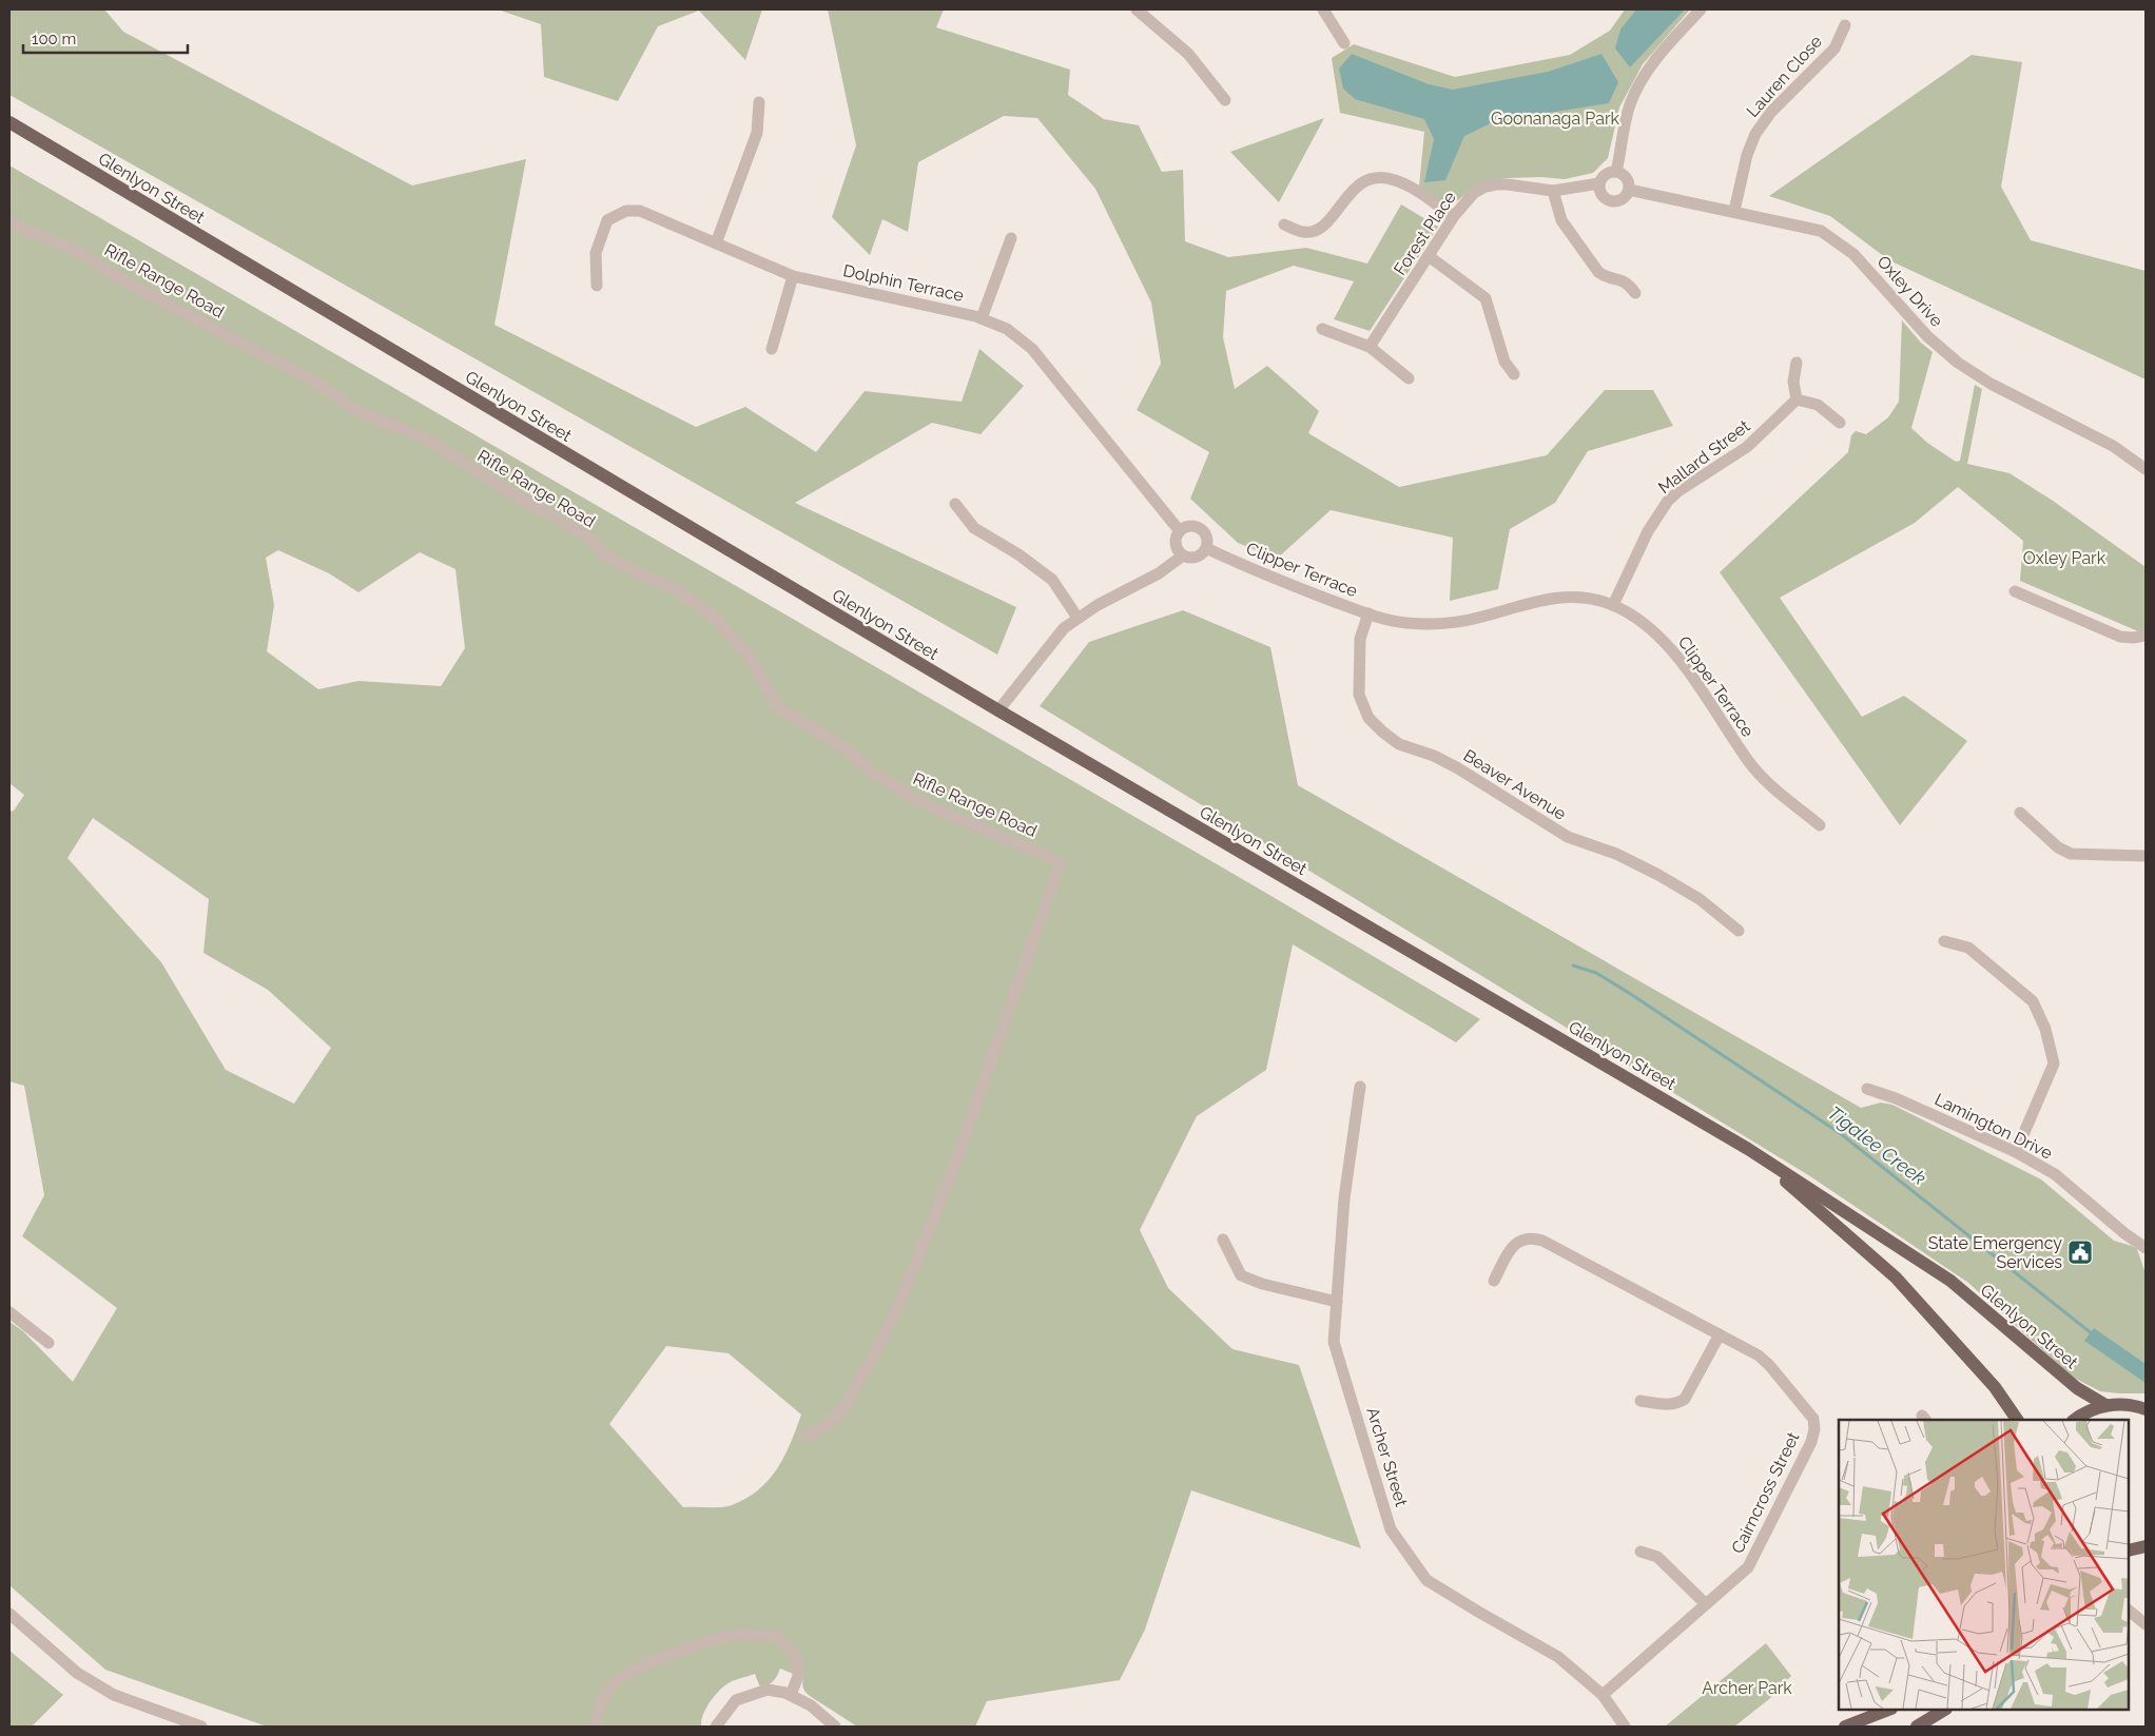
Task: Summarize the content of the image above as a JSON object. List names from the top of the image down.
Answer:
{
  "streets": {
    "main road": ["Glenlyon Street"],
    "street": [
      "Lauren Close",
      "Forest Place",
      "Rifle Range Road",
      "Dolphin Terrace",
      "Oxley Drive",
      "Mallard Street",
      "Clipper Terrace",
      "Beaver Avenue",
      "Lamington Drive",
      "Archer Street",
      "Cairncross Street"
    ]
  },
  "crossings": [
    ["Lauren Close", "Oxley Drive"],
    ["Forest Place", "Oxley Drive"],
    ["Dolphin Terrace", "Clipper Terrace"],
    ["Mallard Street", "Clipper Terrace"],
    ["Clipper Terrace", "Beaver Avenue"],
    ["Archer Street", "Cairncross Street"]
  ],
  "water": ["Tigalee Creek"],
  "parks": ["Goonanaga Park", "Oxley Park", "Archer Park"],
  "places": {
    "public building": ["State Emergency Services"]
  },
  "scale_bar": "100 m"
}
